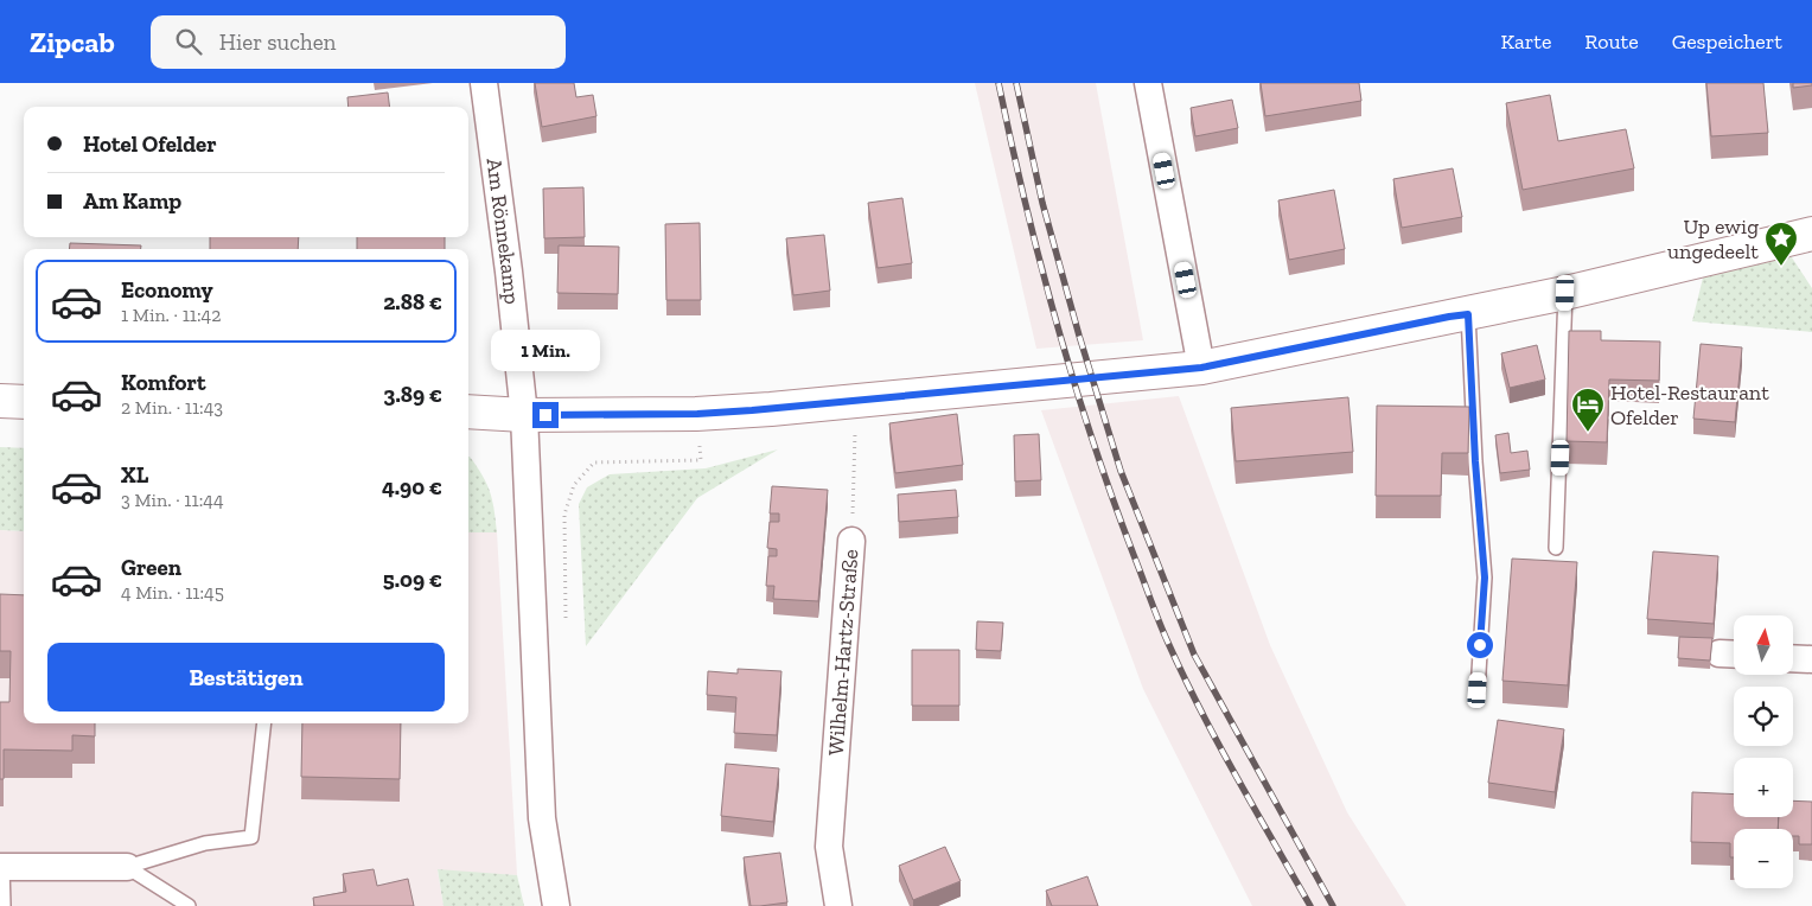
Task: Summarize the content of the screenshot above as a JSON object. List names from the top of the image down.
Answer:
{
  "streets": {
    "street": ["Am Rönnekamp", "Wilhelm-Hartz-Straße"]
  },
  "places": {
    "place": ["Up ewig ungedeelt"],
    "hotel": ["Hotel-Restaurant Ofelder"]
  },
  "north": "top",
  "page": {
    "header": "Zipcab",
    "search": "Hier suchen",
    "nav": ["Karte", "Route", "Gespeichert"],
    "banner": ["Hotel Ofelder", "Am Kamp"],
    "list": [
      {
        "name": "Economy",
        "note": "1 Min. · 11:42",
        "value": "2.88 €"
      },
      {
        "name": "Komfort",
        "note": "2 Min. · 11:43",
        "value": "3.89 €"
      },
      {
        "name": "XL",
        "note": "3 Min. · 11:44",
        "value": "4.90 €"
      },
      {
        "name": "Green",
        "note": "4 Min. · 11:45",
        "value": "5.09 €"
      }
    ],
    "bubble": "1 Min.",
    "map_buttons": ["+", "−"],
    "buttons": "Bestätigen"
  }
}
